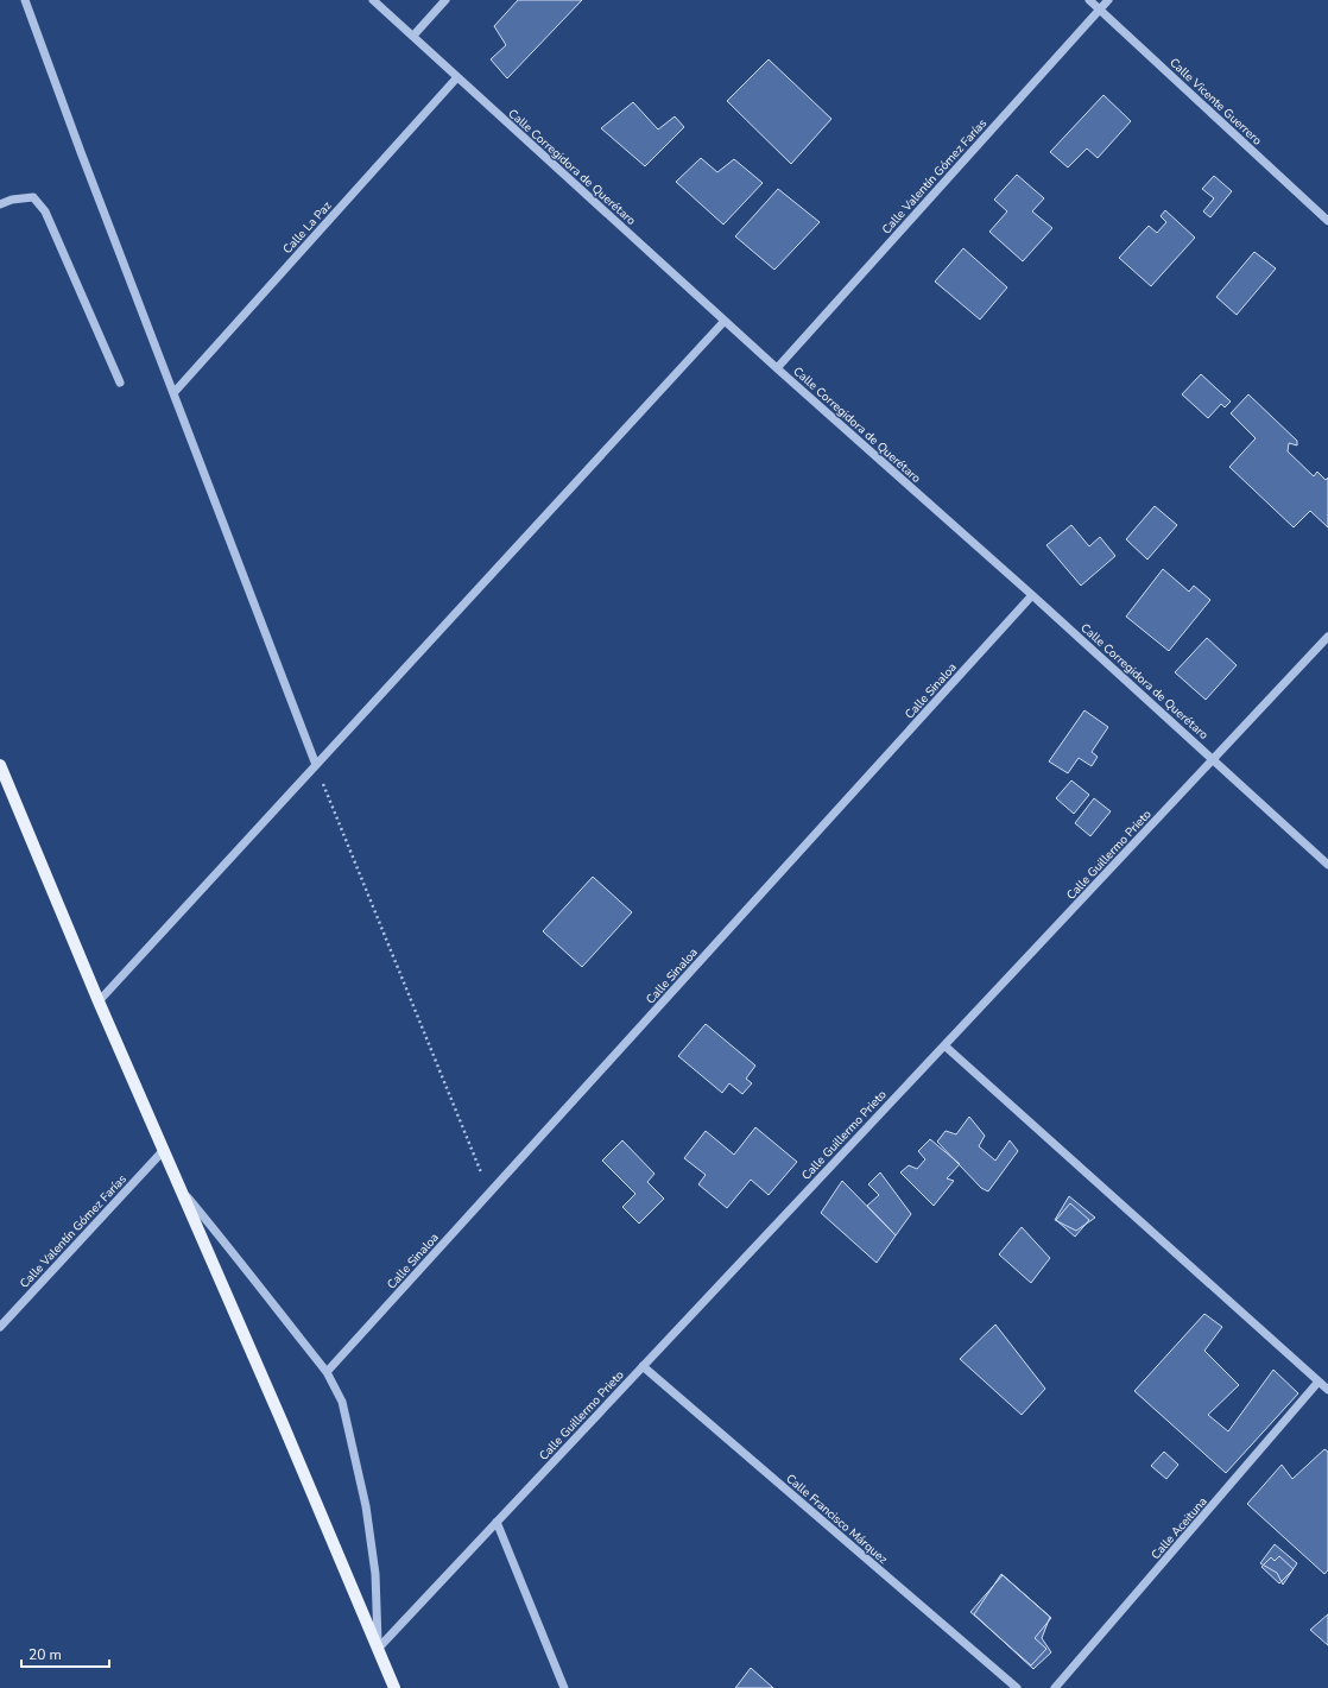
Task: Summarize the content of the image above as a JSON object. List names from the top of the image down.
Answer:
{
  "streets": {
    "street": [
      "Calle Vicente Guerrero",
      "Calle Corregidora de Querétaro",
      "Calle Valentín Gómez Farías",
      "Calle La Paz",
      "Calle Sinaloa",
      "Calle Guillermo Prieto",
      "Calle Francisco Márquez",
      "Calle Aceituna"
    ]
  },
  "crossings": [
    ["Calle Vicente Guerrero", "Calle Valentín Gómez Farías"],
    ["Calle Corregidora de Querétaro", "Calle Valentín Gómez Farías"],
    ["Calle Corregidora de Querétaro", "Calle La Paz"],
    ["Calle Corregidora de Querétaro", "Calle Sinaloa"],
    ["Calle Corregidora de Querétaro", "Calle Guillermo Prieto"],
    ["Calle Guillermo Prieto", "Calle Francisco Márquez"]
  ],
  "scale_bar": "20 m"
}
